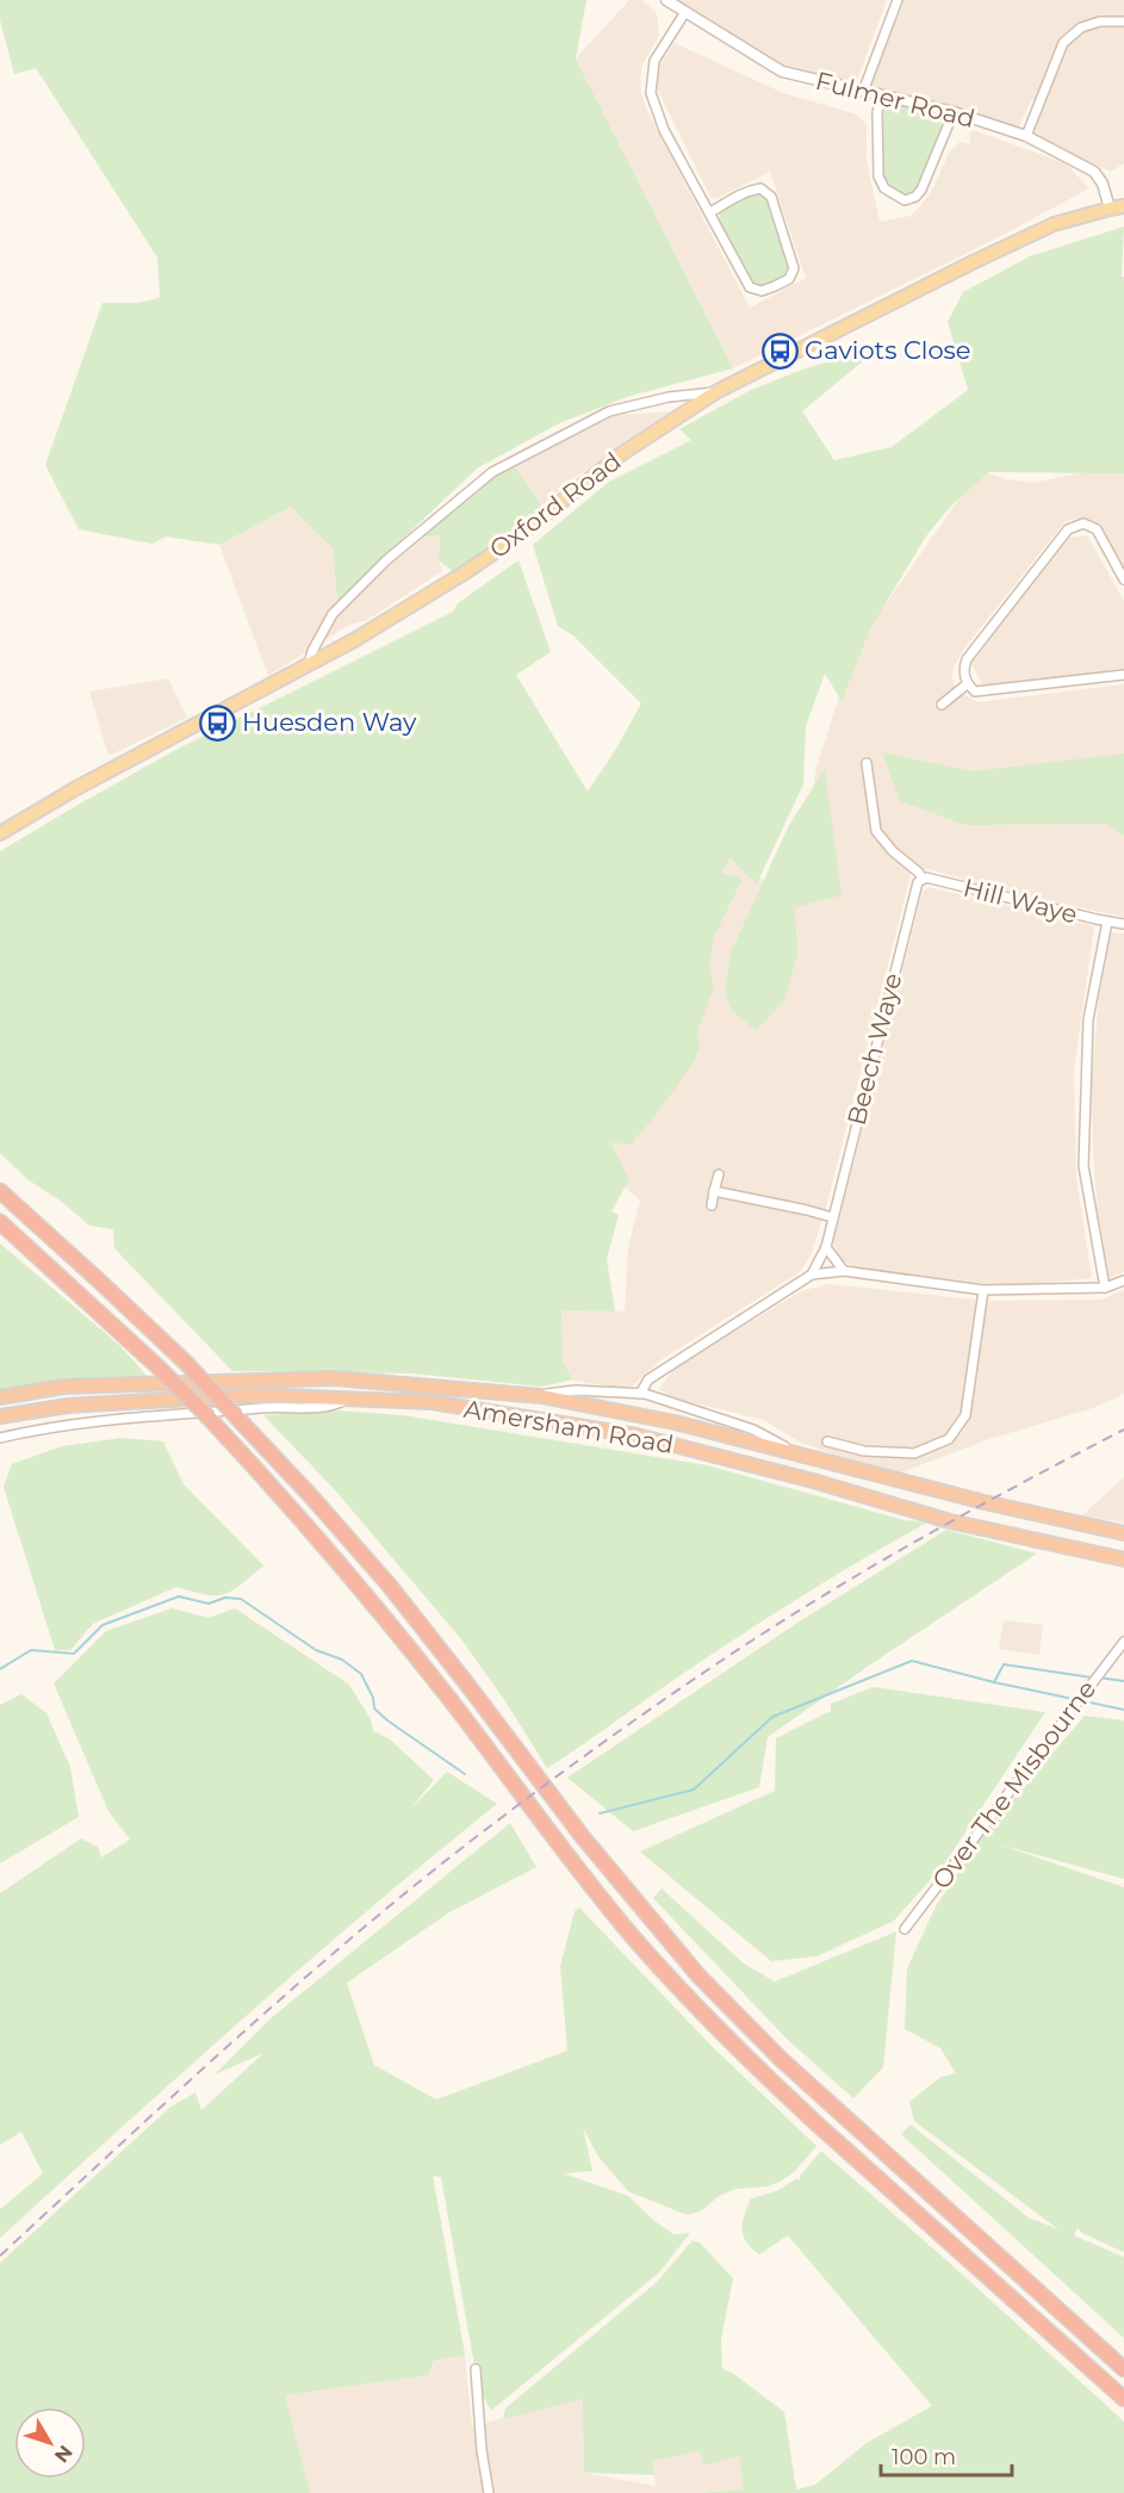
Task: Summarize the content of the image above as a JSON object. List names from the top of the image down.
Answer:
{
  "streets": {
    "highway": ["Amersham Road"],
    "main road": ["Oxford Road"],
    "street": [
      "Fulmer Road",
      "Hill Waye",
      "Beech Waye",
      "Over The Misbourne"
    ]
  },
  "crossings": [
    ["Fulmer Road", "Oxford Road"],
    ["Hill Waye", "Beech Waye"]
  ],
  "places": {
    "bus stop": ["Gaviots Close", "Huesden Way"]
  },
  "scale_bar": "100 m",
  "north": "bottom right"
}
